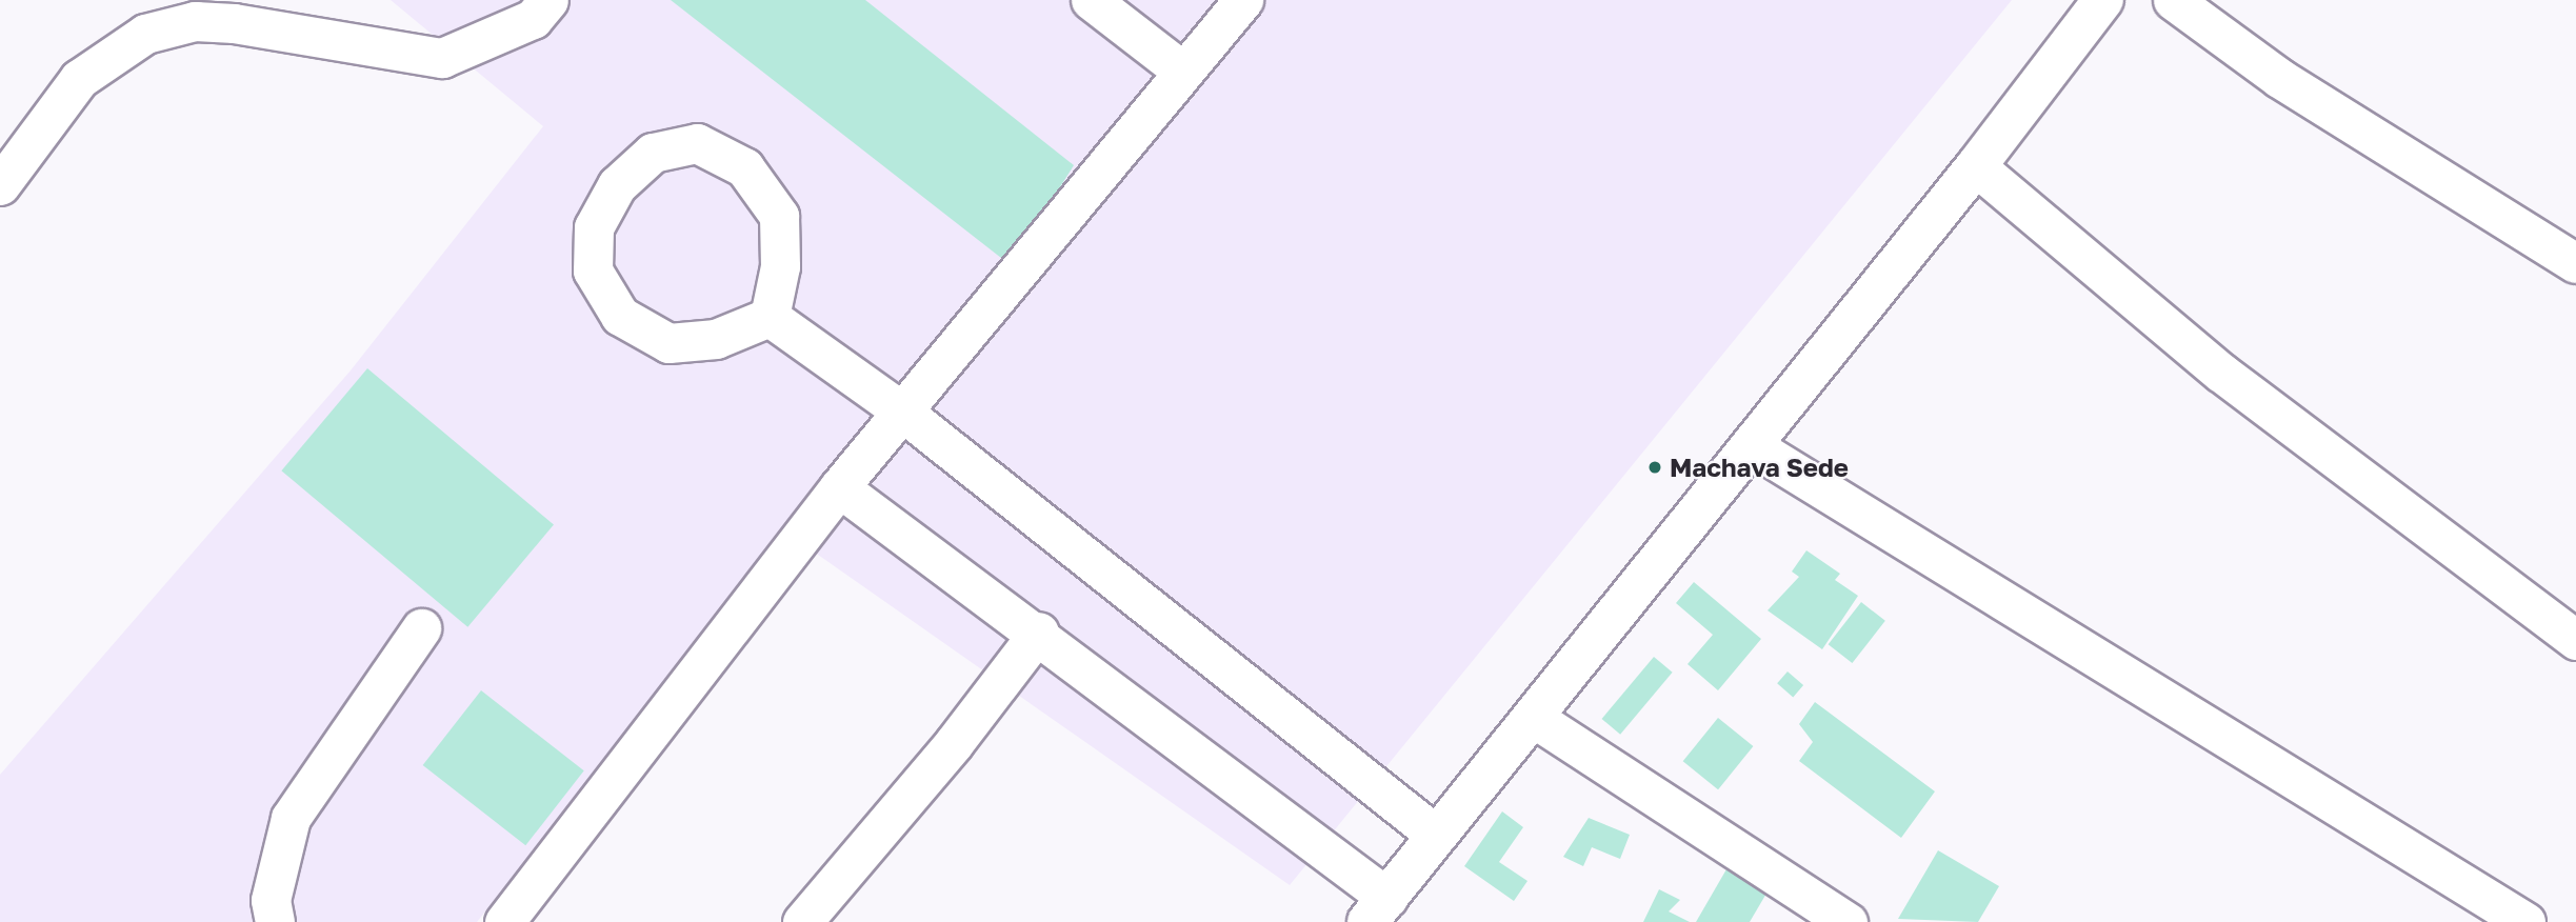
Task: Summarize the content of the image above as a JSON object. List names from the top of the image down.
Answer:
{
  "places": ["Machava Sede"]
}
